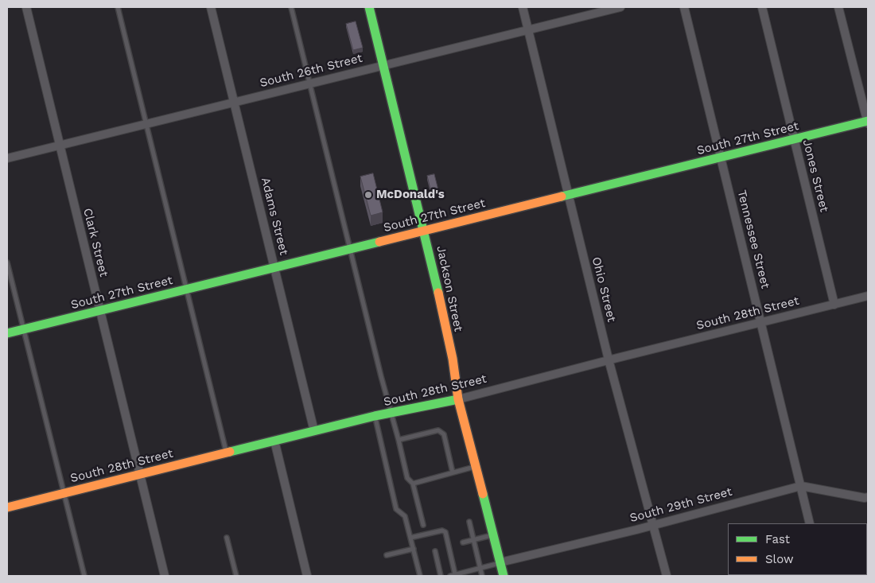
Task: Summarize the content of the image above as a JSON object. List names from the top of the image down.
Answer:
{
  "streets": {
    "main road": ["South 27th Street", "Jackson Street", "South 28th Street"],
    "street": [
      "South 26th Street",
      "Jones Street",
      "Adams Street",
      "Tennessee Street",
      "Clark Street",
      "Ohio Street",
      "South 29th Street"
    ]
  },
  "crossings": [
    ["South 26th Street", "Adams Street"],
    ["South 26th Street", "Clark Street"],
    ["South 26th Street", "Jackson Street"],
    ["South 26th Street", "Ohio Street"],
    ["South 27th Street", "Jones Street"],
    ["South 27th Street", "Adams Street"],
    ["South 27th Street", "Tennessee Street"],
    ["South 27th Street", "Clark Street"],
    ["South 27th Street", "Jackson Street"],
    ["South 27th Street", "Ohio Street"],
    ["Jones Street", "South 28th Street"],
    ["Adams Street", "South 28th Street"],
    ["Tennessee Street", "South 28th Street"],
    ["Tennessee Street", "South 29th Street"],
    ["Clark Street", "South 28th Street"],
    ["Jackson Street", "South 28th Street"],
    ["Jackson Street", "South 29th Street"],
    ["Ohio Street", "South 28th Street"],
    ["Ohio Street", "South 29th Street"]
  ],
  "places": ["McDonald's"],
  "legend": ["Fast", "Slow"]
}
